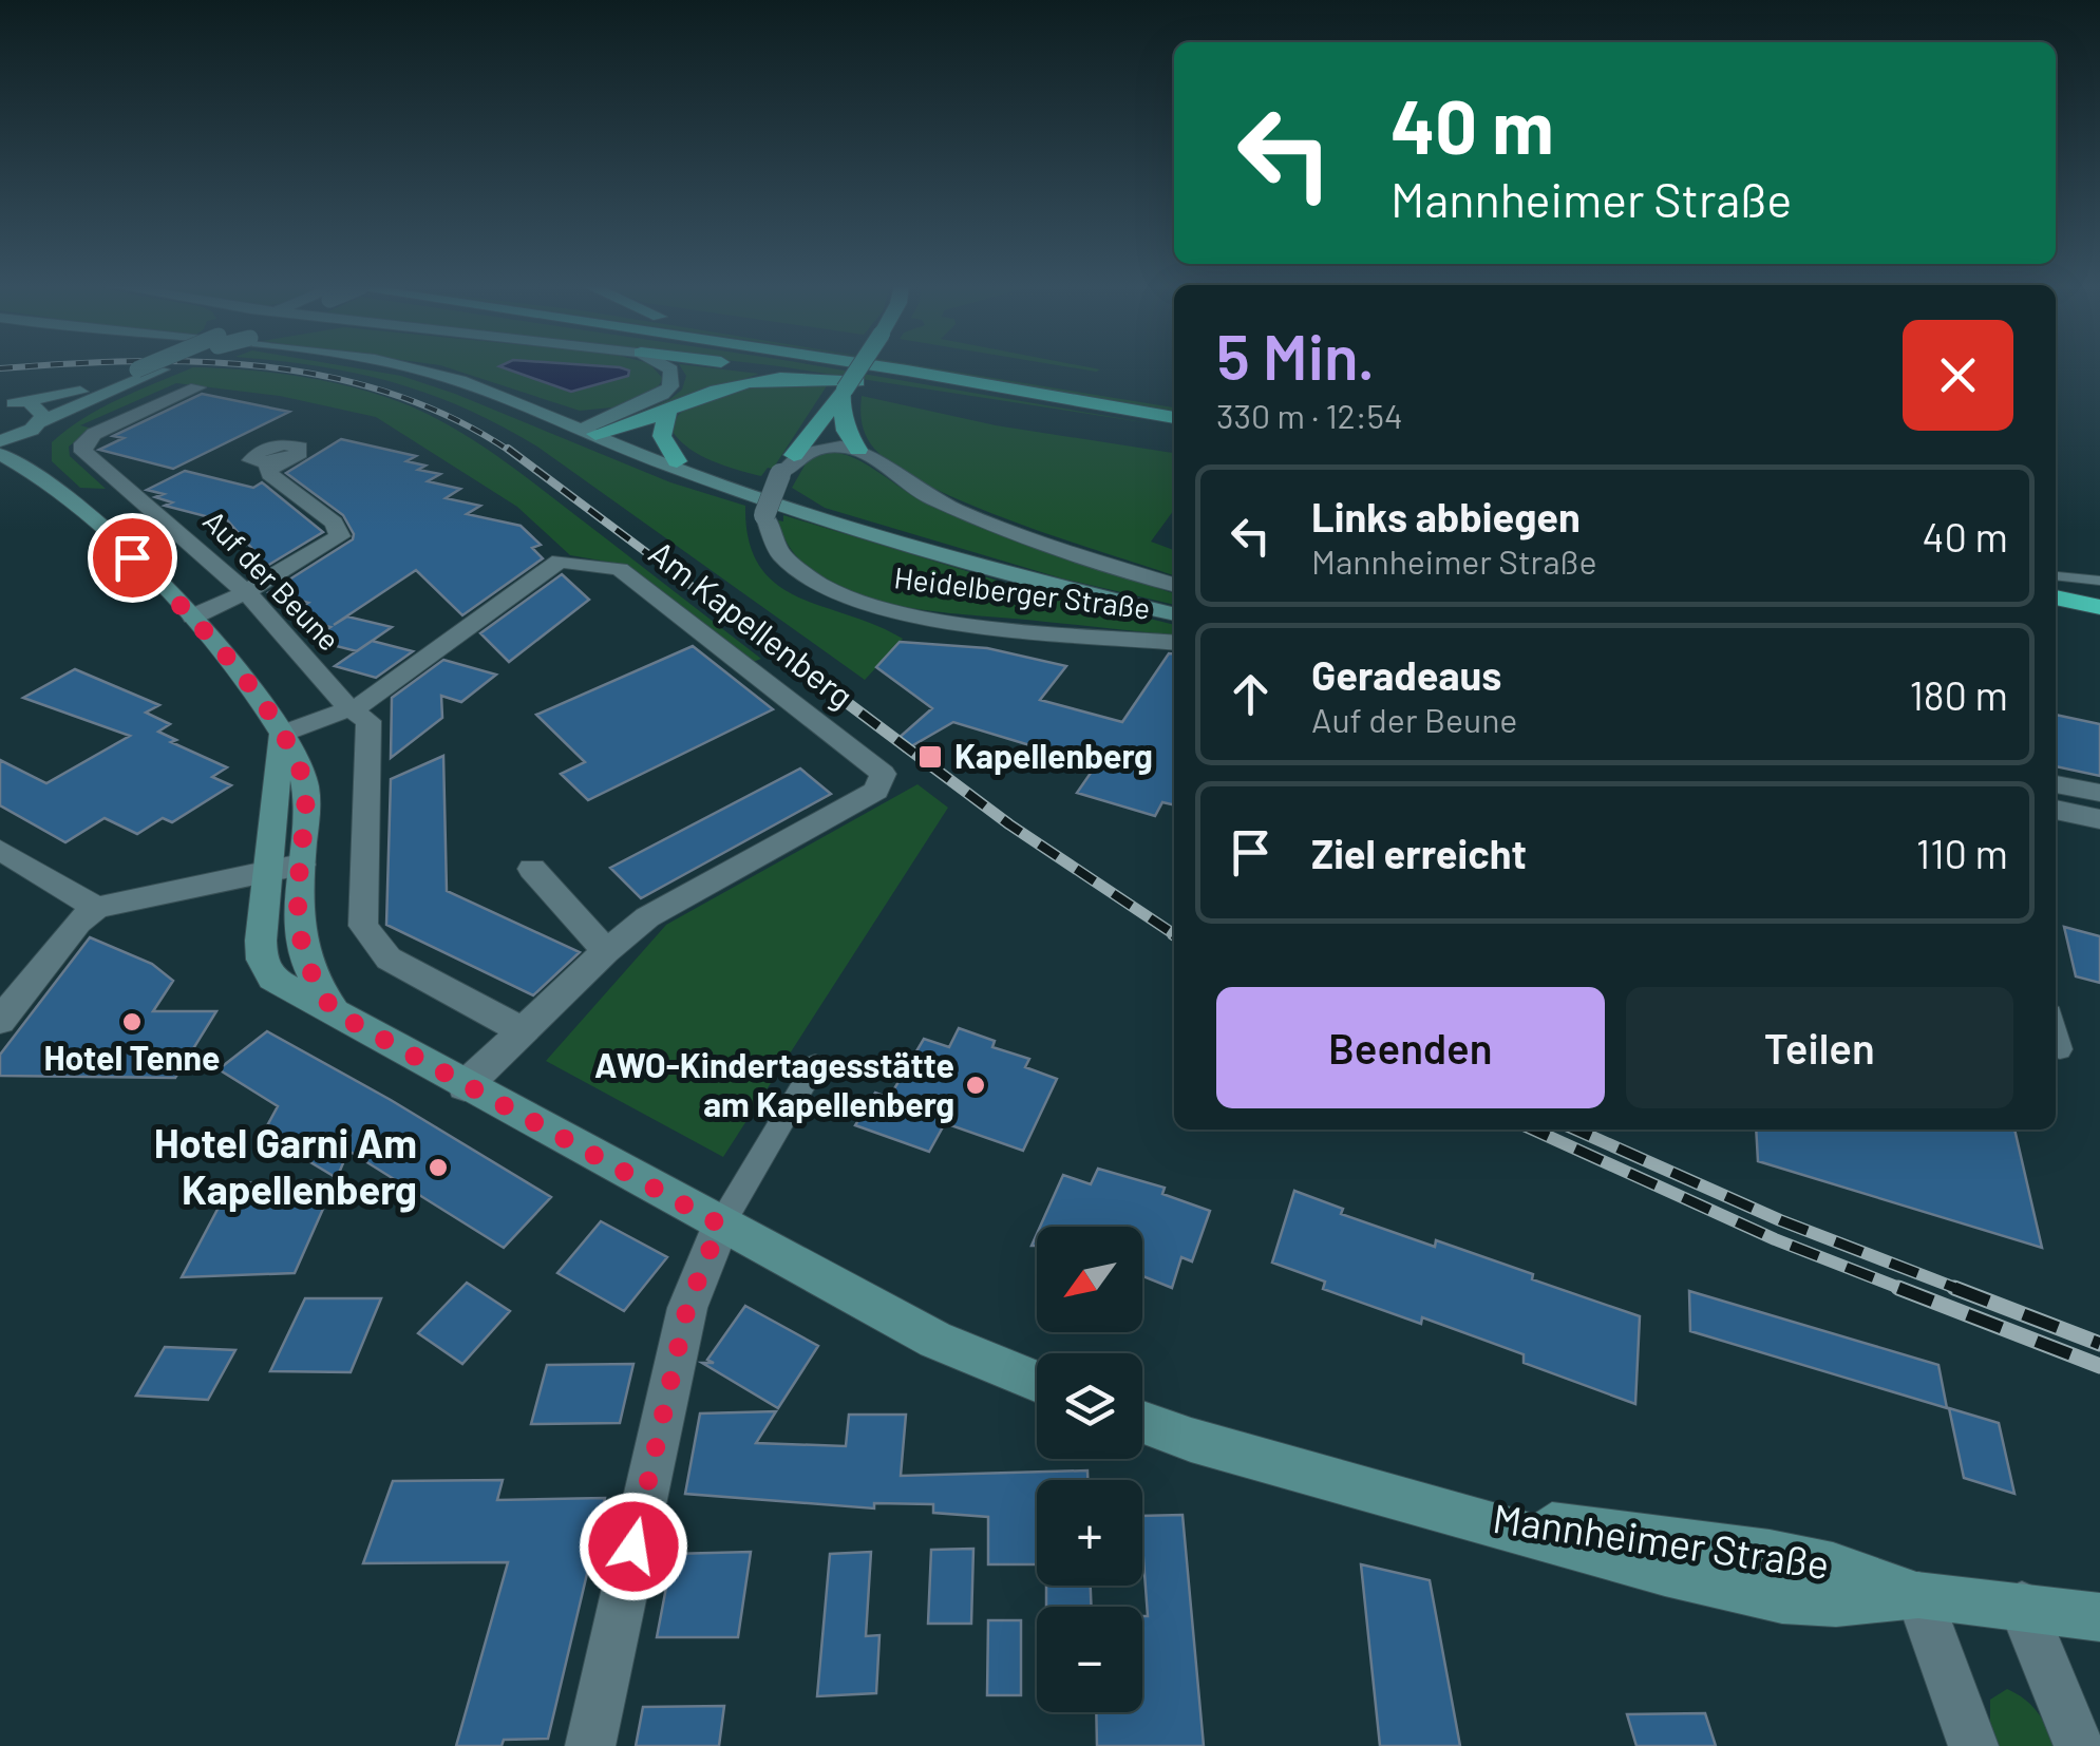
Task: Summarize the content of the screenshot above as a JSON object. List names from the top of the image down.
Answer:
{
  "streets": {
    "main road": ["Heidelberger Straße", "Mannheimer Straße"],
    "street": ["Auf der Beune", "Am Kapellenberg"]
  },
  "crossings": [
    ["Auf der Beune", "Am Kapellenberg"]
  ],
  "places": {
    "transit": ["Kapellenberg"],
    "other": ["Hotel Tenne", "AWO-Kindertagesstätte am Kapellenberg", "Hotel Garni Am Kapellenberg"]
  },
  "north": "bottom left",
  "page": {
    "turn": ["40 m", "Mannheimer Straße"],
    "heading": ["5 Min.", "330 m · 12:54"],
    "list": [
      {
        "name": "Links abbiegen",
        "note": "Mannheimer Straße",
        "value": "40 m"
      },
      {
        "name": "Geradeaus",
        "note": "Auf der Beune",
        "value": "180 m"
      },
      {
        "name": "Ziel erreicht",
        "value": "110 m"
      }
    ],
    "buttons": ["Beenden", "Teilen"],
    "map_buttons": ["+", "−"]
  }
}
